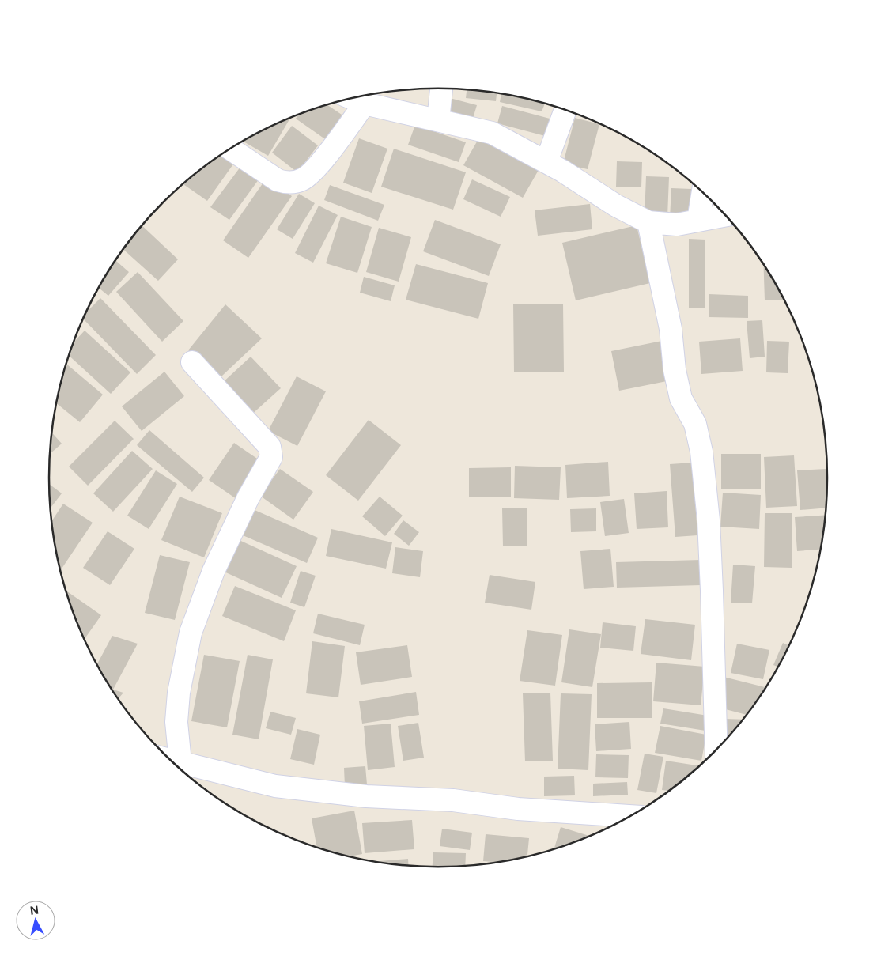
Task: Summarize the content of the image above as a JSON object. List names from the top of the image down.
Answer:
{
  "north": "top"
}
